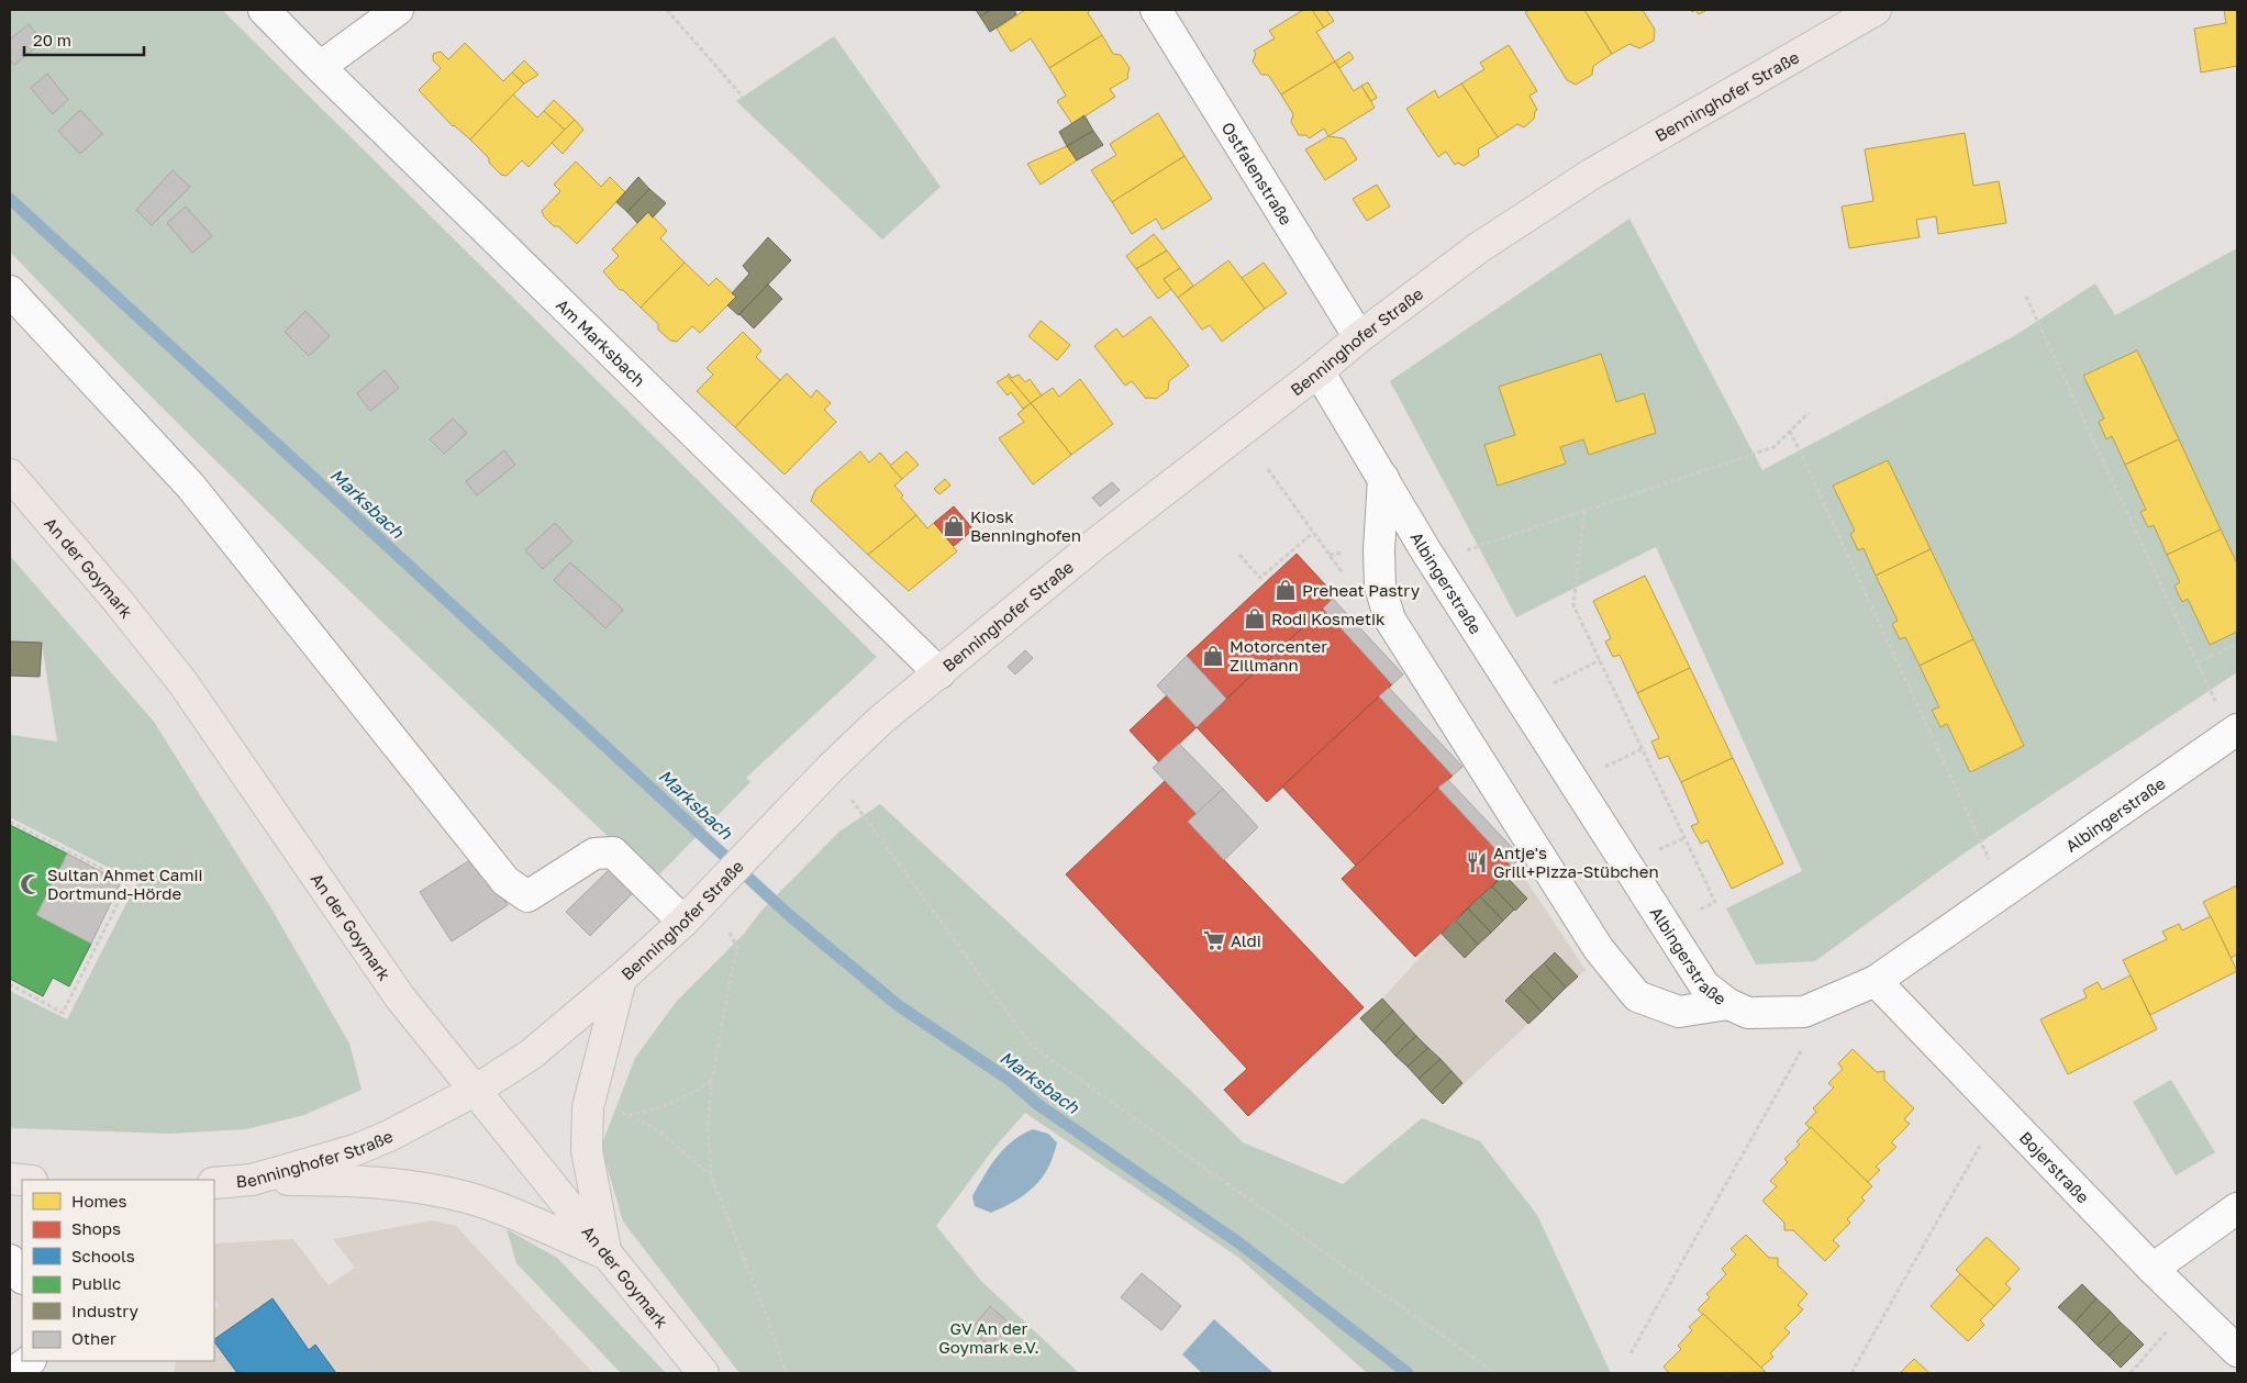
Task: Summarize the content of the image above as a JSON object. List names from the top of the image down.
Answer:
{
  "streets": {
    "main road": ["Benninghofer Straße", "An der Goymark"],
    "street": [
      "Ostfalenstraße",
      "Am Marksbach",
      "Albingerstraße",
      "Bojerstraße"
    ]
  },
  "crossings": [
    ["Benninghofer Straße", "Ostfalenstraße"],
    ["Benninghofer Straße", "Am Marksbach"],
    ["Benninghofer Straße", "An der Goymark"],
    ["Benninghofer Straße", "Albingerstraße"],
    ["Albingerstraße", "Bojerstraße"]
  ],
  "water": ["Marksbach"],
  "parks": ["GV An der Goymark e.V."],
  "places": {
    "shop": [
      "Kiosk Benninghofen",
      "Preheat Pastry",
      "Rodi Kosmetik",
      "Motorcenter Zillmann"
    ],
    "restaurant": ["Antje's Grill+Pizza-Stübchen"],
    "mosque": ["Sultan Ahmet Camii Dortmund-Hörde"],
    "supermarket": ["Aldi"]
  },
  "legend": [
    "Homes",
    "Shops",
    "Schools",
    "Public",
    "Industry",
    "Other"
  ],
  "scale_bar": "20 m"
}
